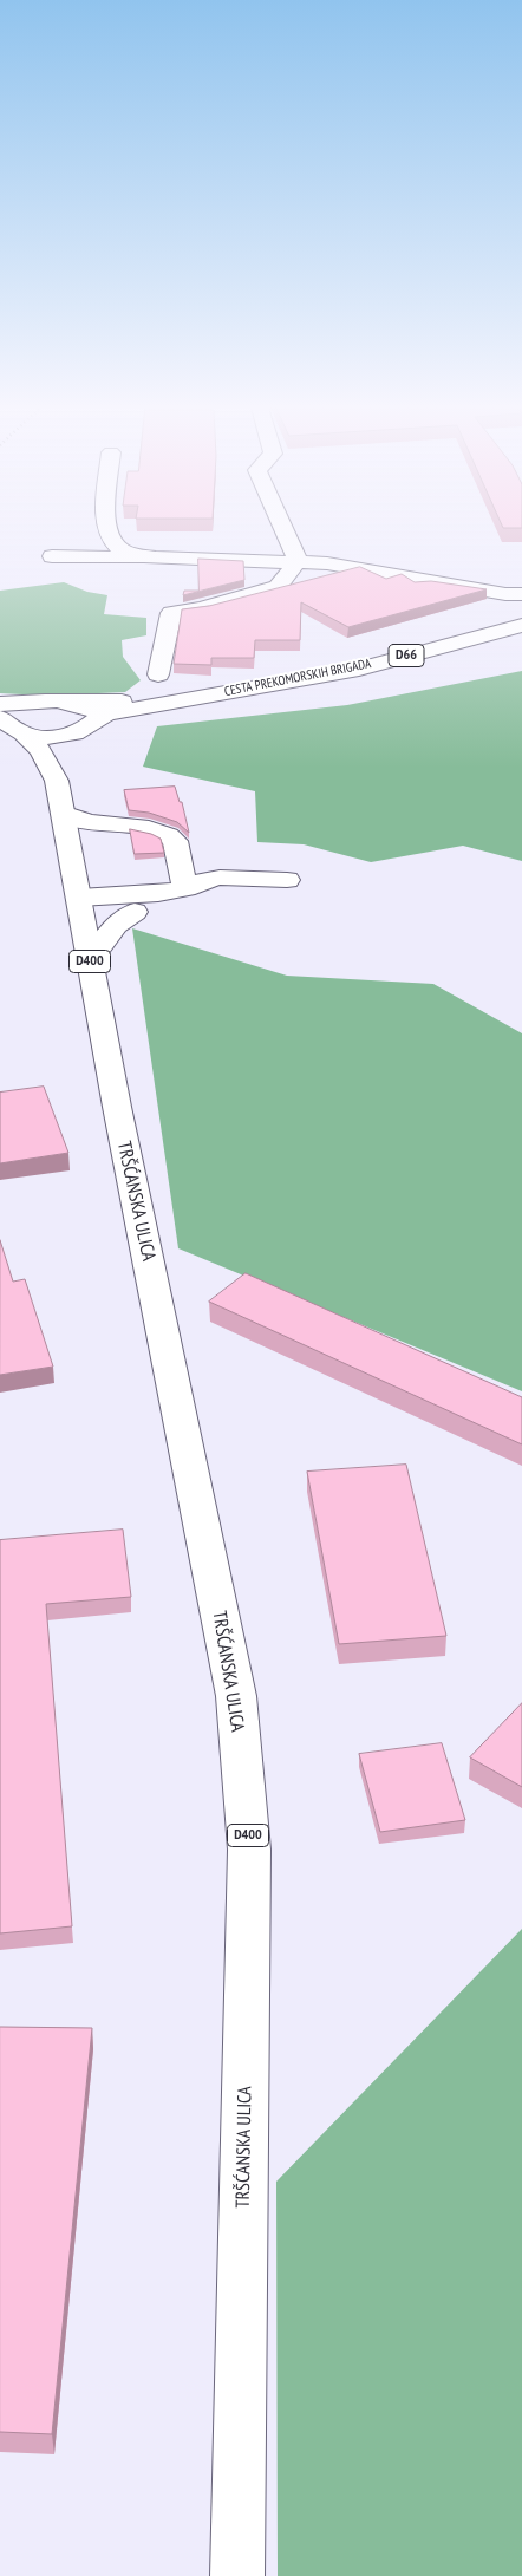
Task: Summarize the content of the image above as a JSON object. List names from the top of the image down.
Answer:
{
  "streets": {
    "main road": [
      "D66",
      "CESTA PREKOMORSKIH BRIGADA",
      "D400",
      "TRŠĆANSKA ULICA"
    ]
  },
  "crossings": [
    ["D66", "CESTA PREKOMORSKIH BRIGADA"],
    ["D66", "D400"],
    ["CESTA PREKOMORSKIH BRIGADA", "D400"],
    ["D400", "TRŠĆANSKA ULICA"]
  ]
}
